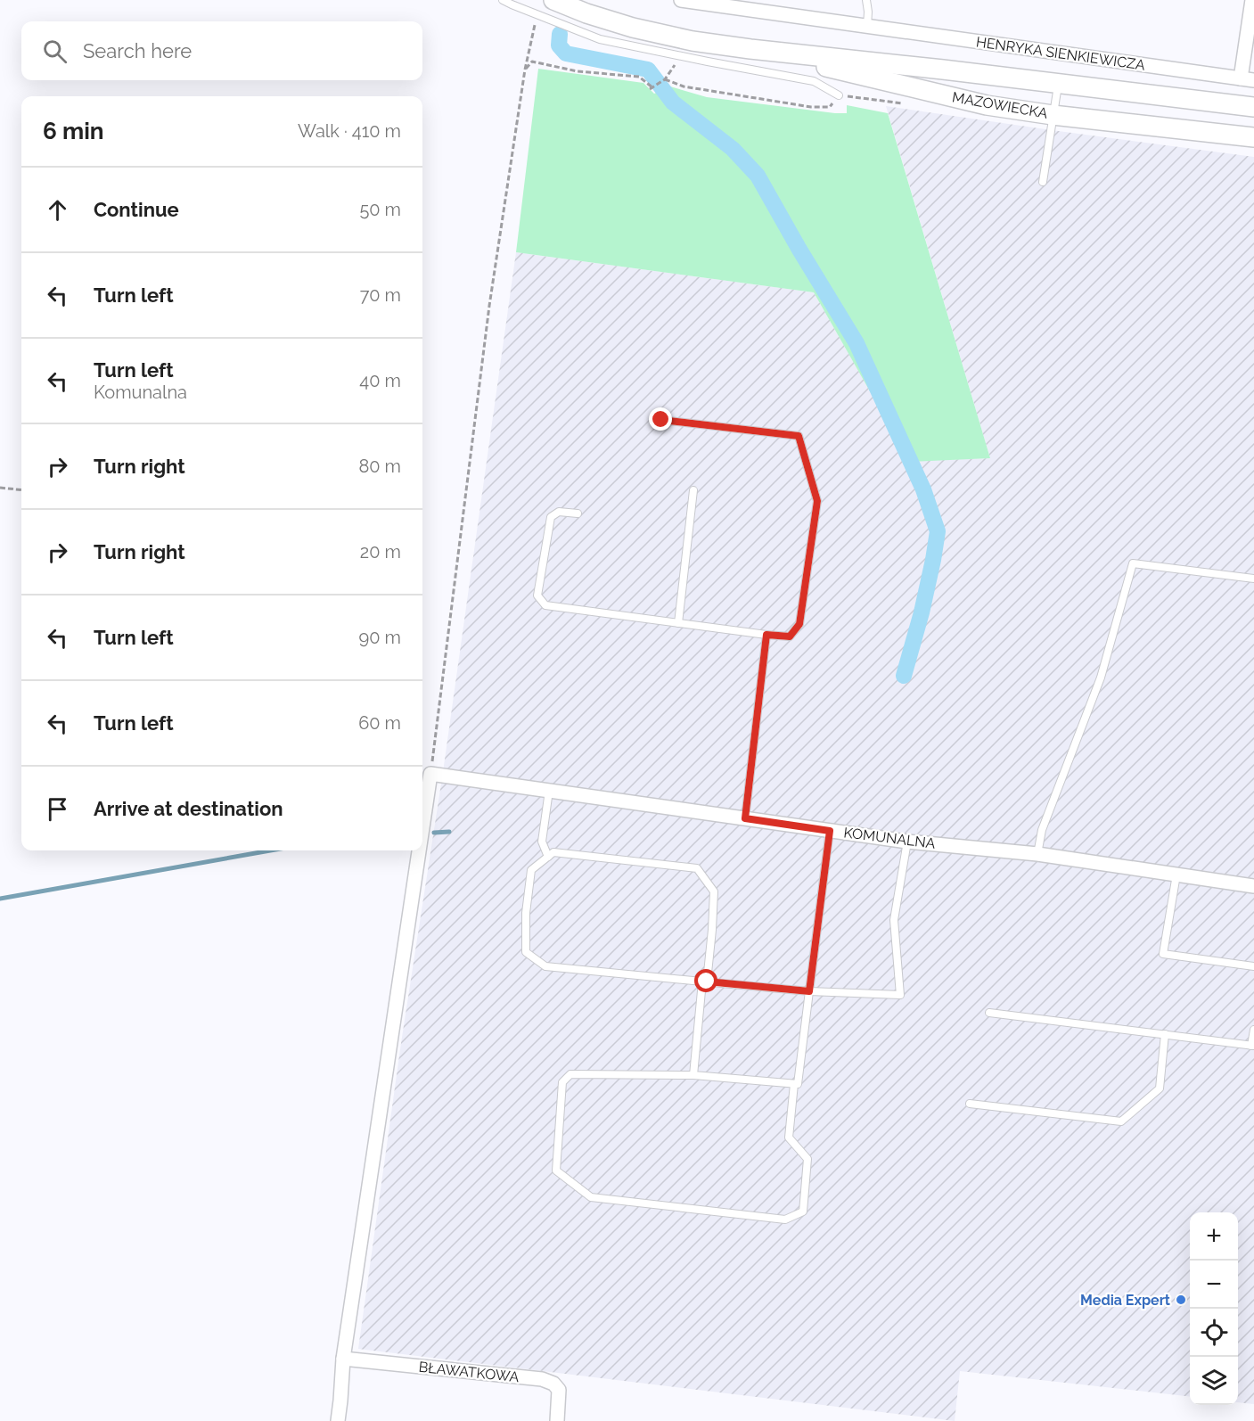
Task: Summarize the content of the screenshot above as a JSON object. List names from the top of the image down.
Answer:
{
  "streets": {
    "main road": ["MAZOWIECKA"],
    "street": ["HENRYKA SIENKIEWICZA", "KOMUNALNA", "BŁAWATKOWA"]
  },
  "places": ["Media Expert"],
  "page": {
    "search": "Search here",
    "heading": ["6 min", "Walk · 410 m"],
    "list": [
      ["Continue", "50 m"],
      ["Turn left", "70 m"],
      ["Turn left", "Komunalna", "40 m"],
      ["Turn right", "80 m"],
      ["Turn right", "20 m"],
      ["Turn left", "90 m"],
      ["Turn left", "60 m"],
      "Arrive at destination"
    ],
    "map_buttons": ["+", "−"]
  }
}
